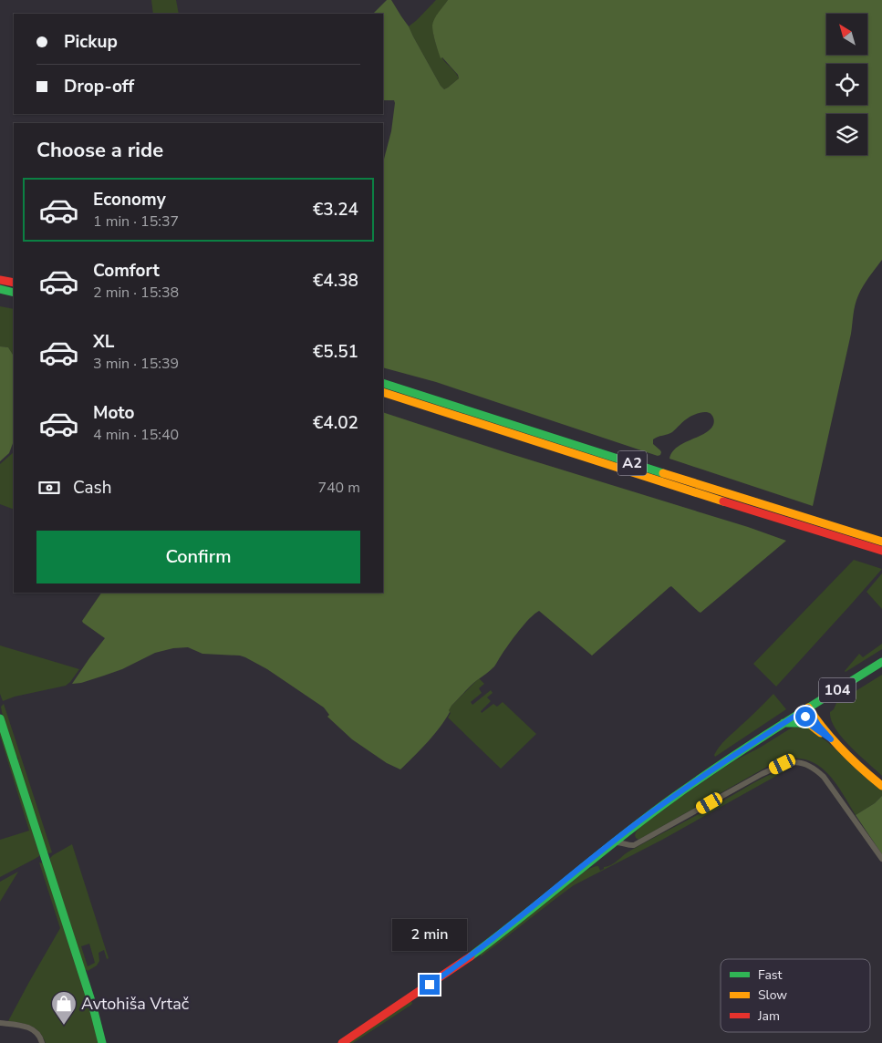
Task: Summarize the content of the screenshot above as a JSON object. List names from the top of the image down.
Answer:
{
  "streets": {
    "main road": ["A2", "104"]
  },
  "places": {
    "shop": ["Avtohiša Vrtač"]
  },
  "legend": ["Fast", "Slow", "Jam"],
  "north": "top left",
  "page": {
    "banner": ["Pickup", "Drop-off"],
    "heading": "Choose a ride",
    "list": [
      {
        "name": "Economy",
        "note": "1 min · 15:37",
        "value": "€3.24"
      },
      {
        "name": "Comfort",
        "note": "2 min · 15:38",
        "value": "€4.38"
      },
      {
        "name": "XL",
        "note": "3 min · 15:39",
        "value": "€5.51"
      },
      {
        "name": "Moto",
        "note": "4 min · 15:40",
        "value": "€4.02"
      }
    ],
    "pay": ["Cash", "740 m"],
    "buttons": "Confirm",
    "bubble": "2 min"
  }
}
